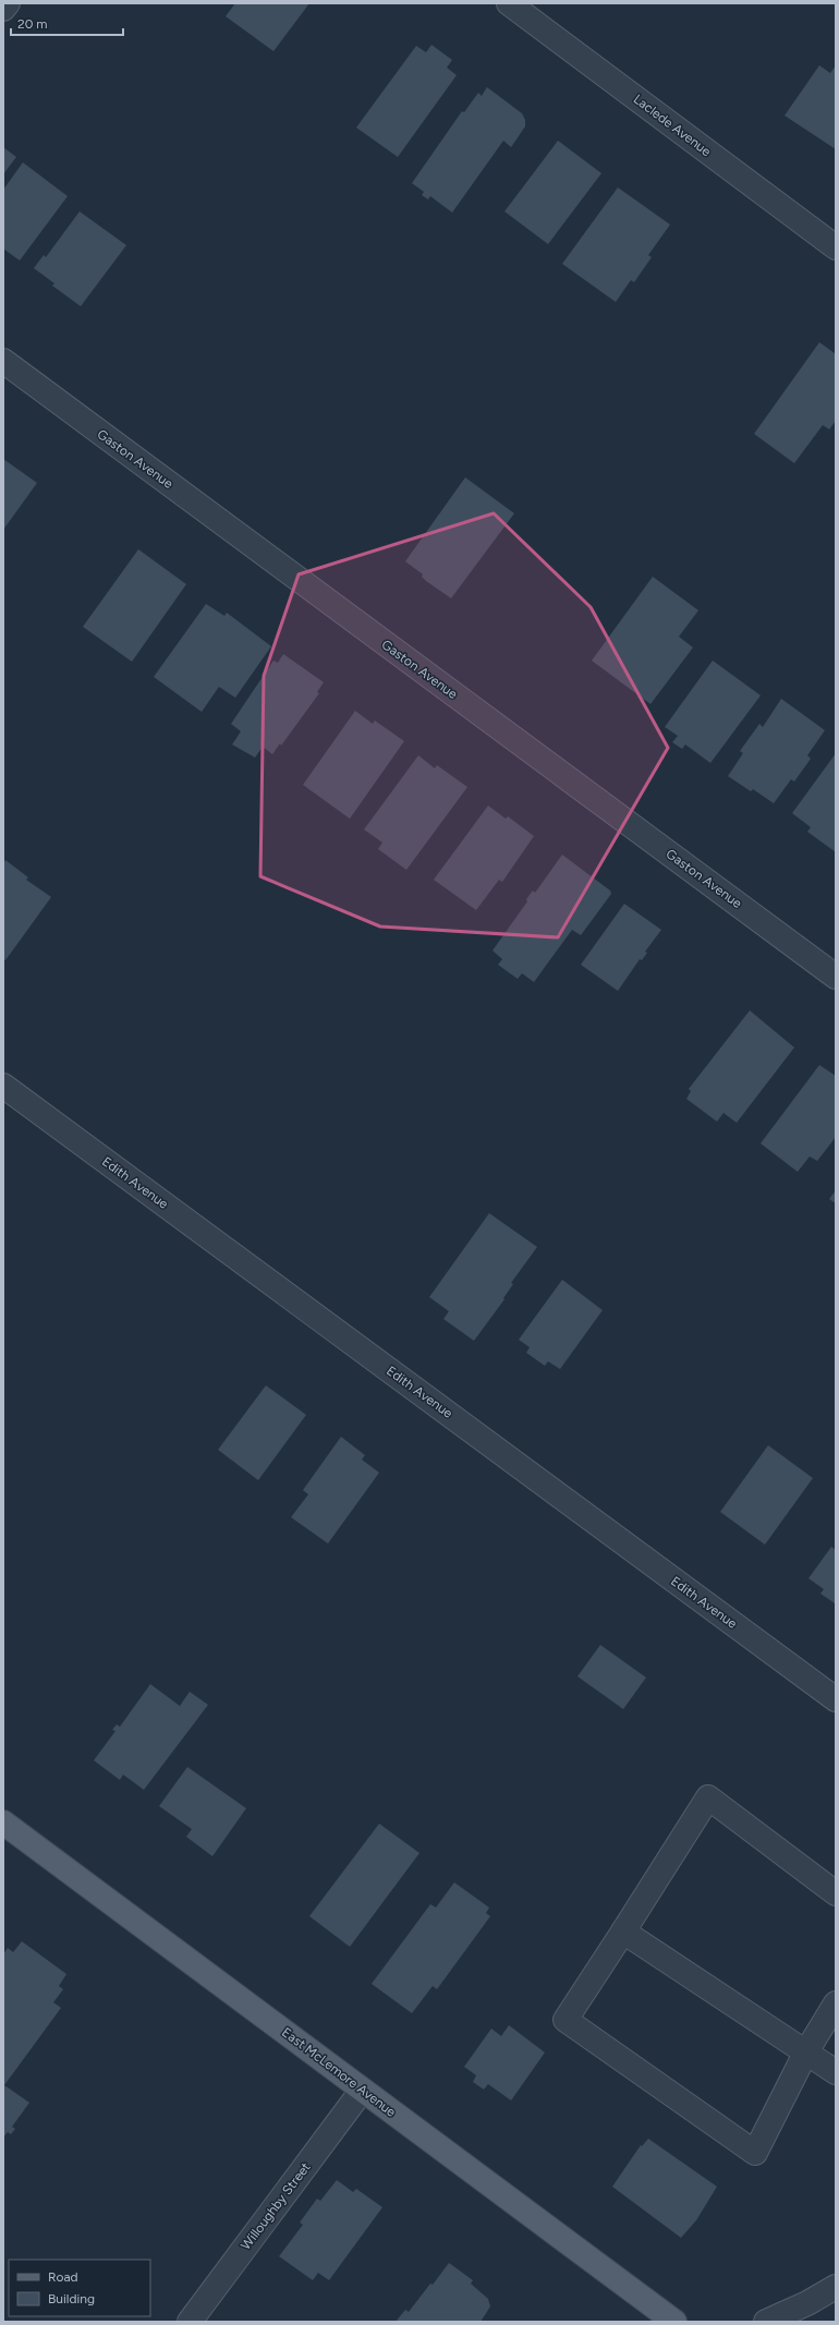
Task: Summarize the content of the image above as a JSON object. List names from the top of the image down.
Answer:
{
  "streets": {
    "main road": ["East McLemore Avenue"],
    "street": [
      "Laclede Avenue",
      "Gaston Avenue",
      "Edith Avenue",
      "Willoughby Street"
    ]
  },
  "crossings": [
    ["East McLemore Avenue", "Willoughby Street"]
  ],
  "legend": ["Road", "Building"],
  "scale_bar": "20 m"
}
